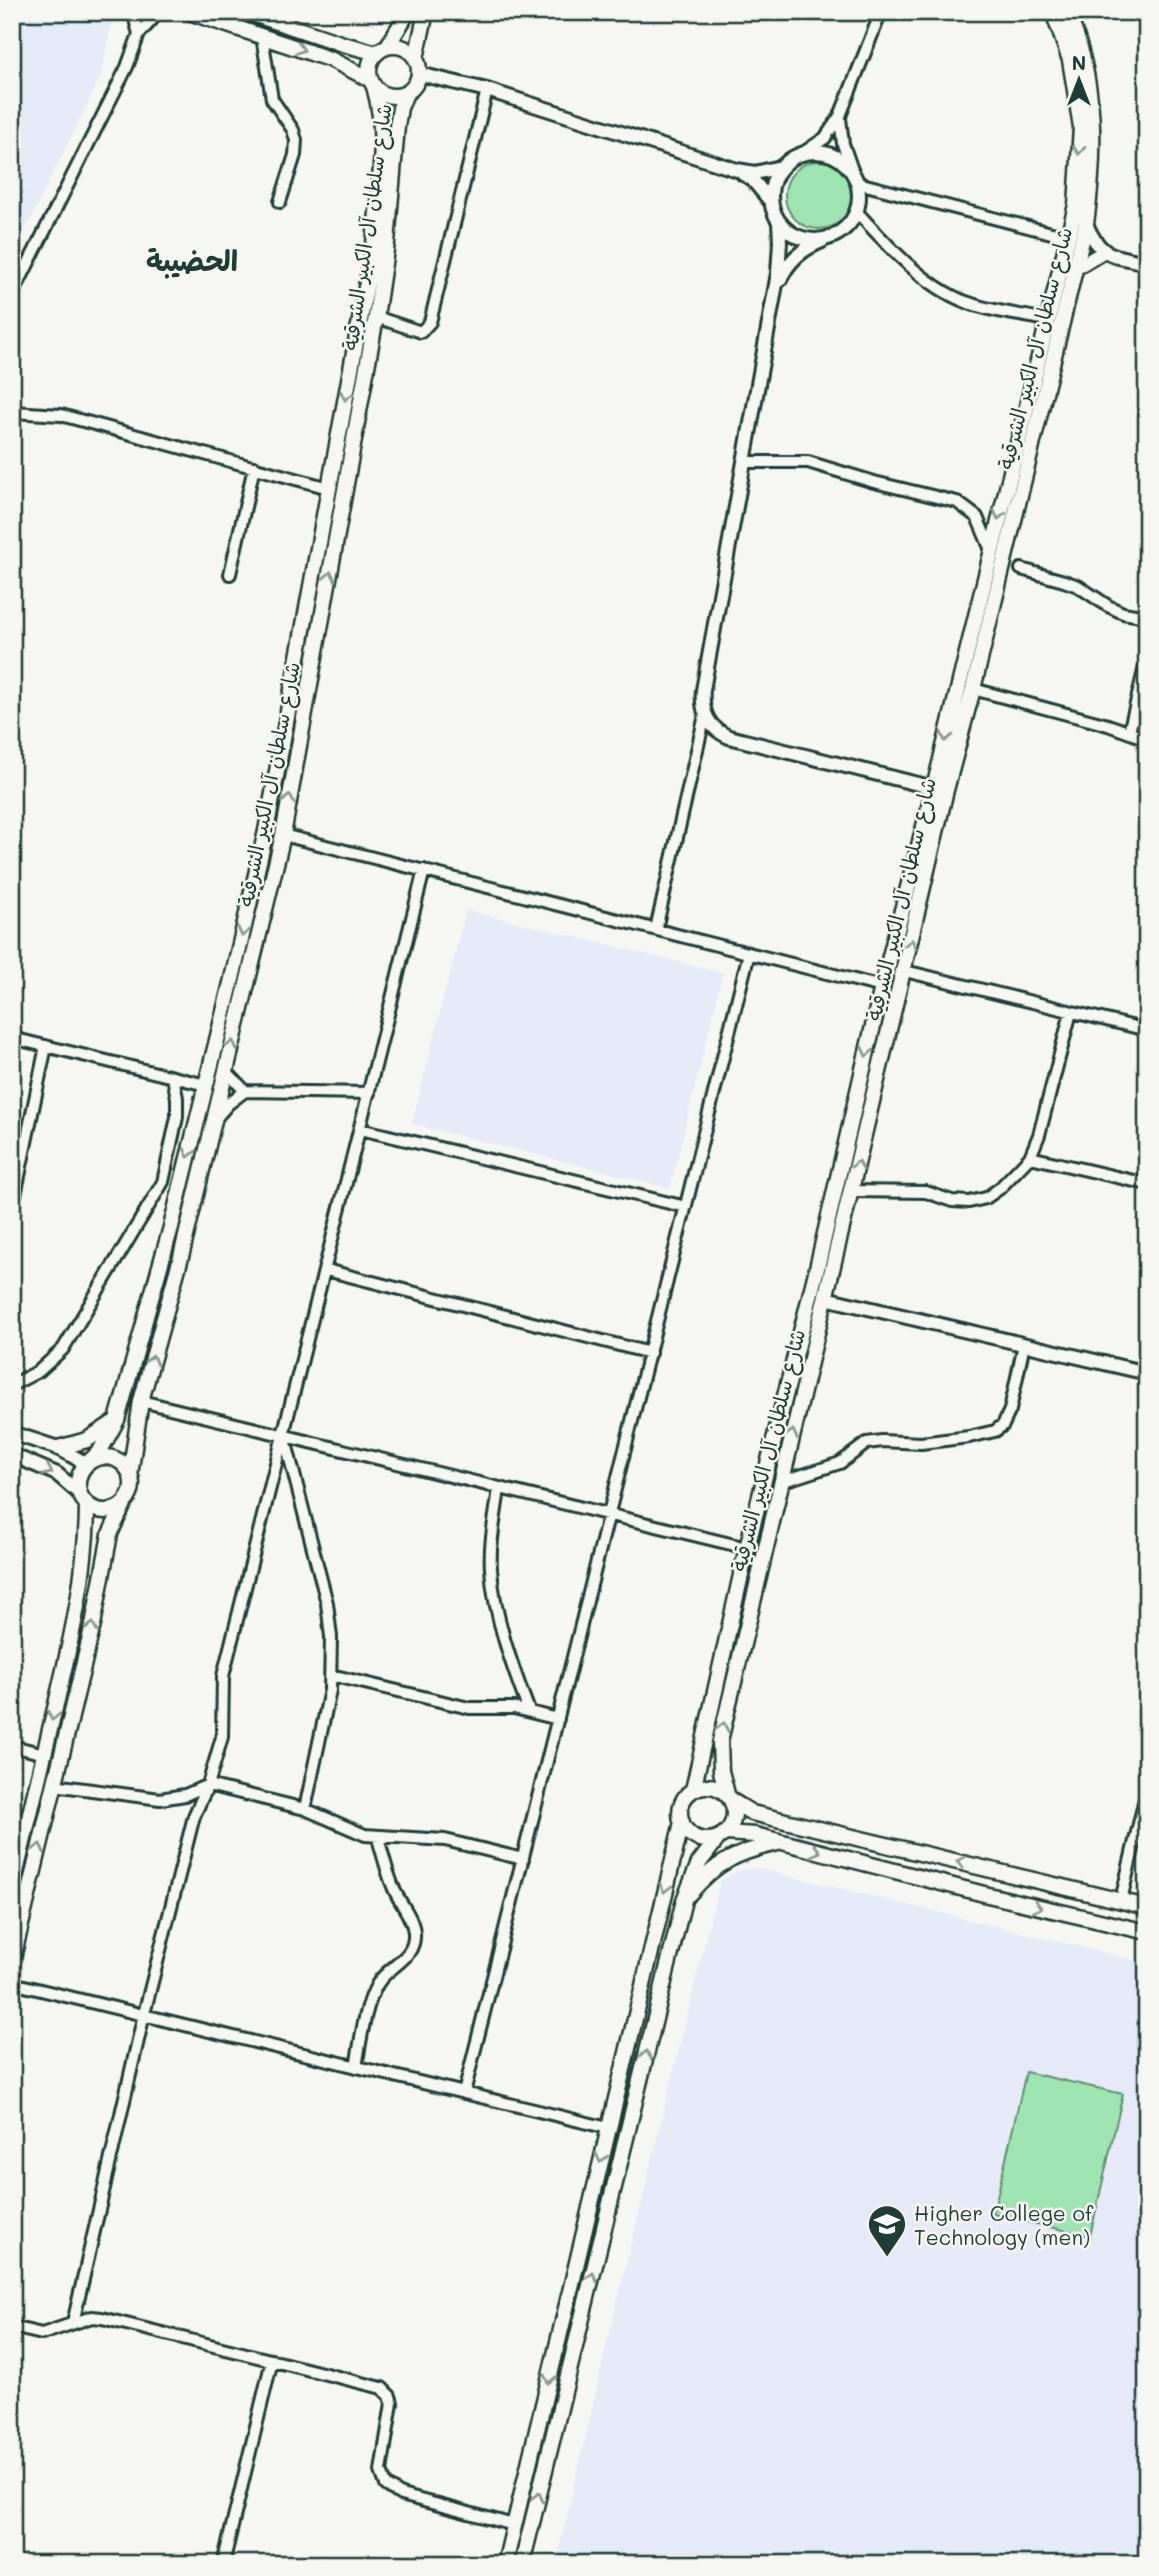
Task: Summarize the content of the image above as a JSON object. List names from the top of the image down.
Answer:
{
  "streets": {
    "main road": ["شارع سلطان آل الكبير الشرقية"]
  },
  "districts": ["الحضيبة"],
  "places": {
    "school or university": ["Higher College of Technology (men)"]
  },
  "north": "top"
}
